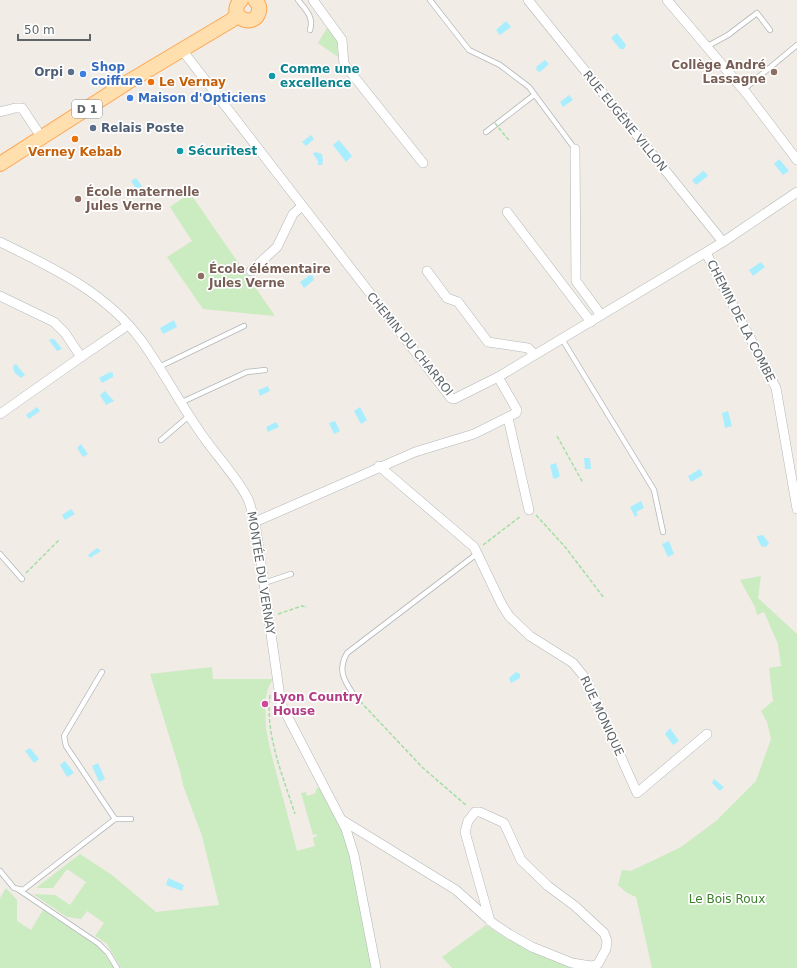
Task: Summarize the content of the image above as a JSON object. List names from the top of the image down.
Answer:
{
  "streets": {
    "main road": ["D 1"],
    "street": [
      "RUE EUGÈNE VILLON",
      "CHEMIN DE LA COMBE",
      "CHEMIN DU CHARROI",
      "MONTÉE DU VERNAY",
      "RUE MONIQUE"
    ]
  },
  "crossings": [
    ["D 1", "CHEMIN DU CHARROI"],
    ["CHEMIN DE LA COMBE", "CHEMIN DU CHARROI"]
  ],
  "parks": ["Le Bois Roux"],
  "places": [
    "Orpi",
    "Collège André Lassagne",
    "Shop coiffure",
    "Comme une excellence",
    "Le Vernay",
    "Maison d'Opticiens",
    "Relais Poste",
    "Verney Kebab",
    "Sécuritest",
    "École maternelle Jules Verne",
    "École élémentaire Jules Verne",
    "Lyon Country House"
  ],
  "scale_bar": "50 m"
}
